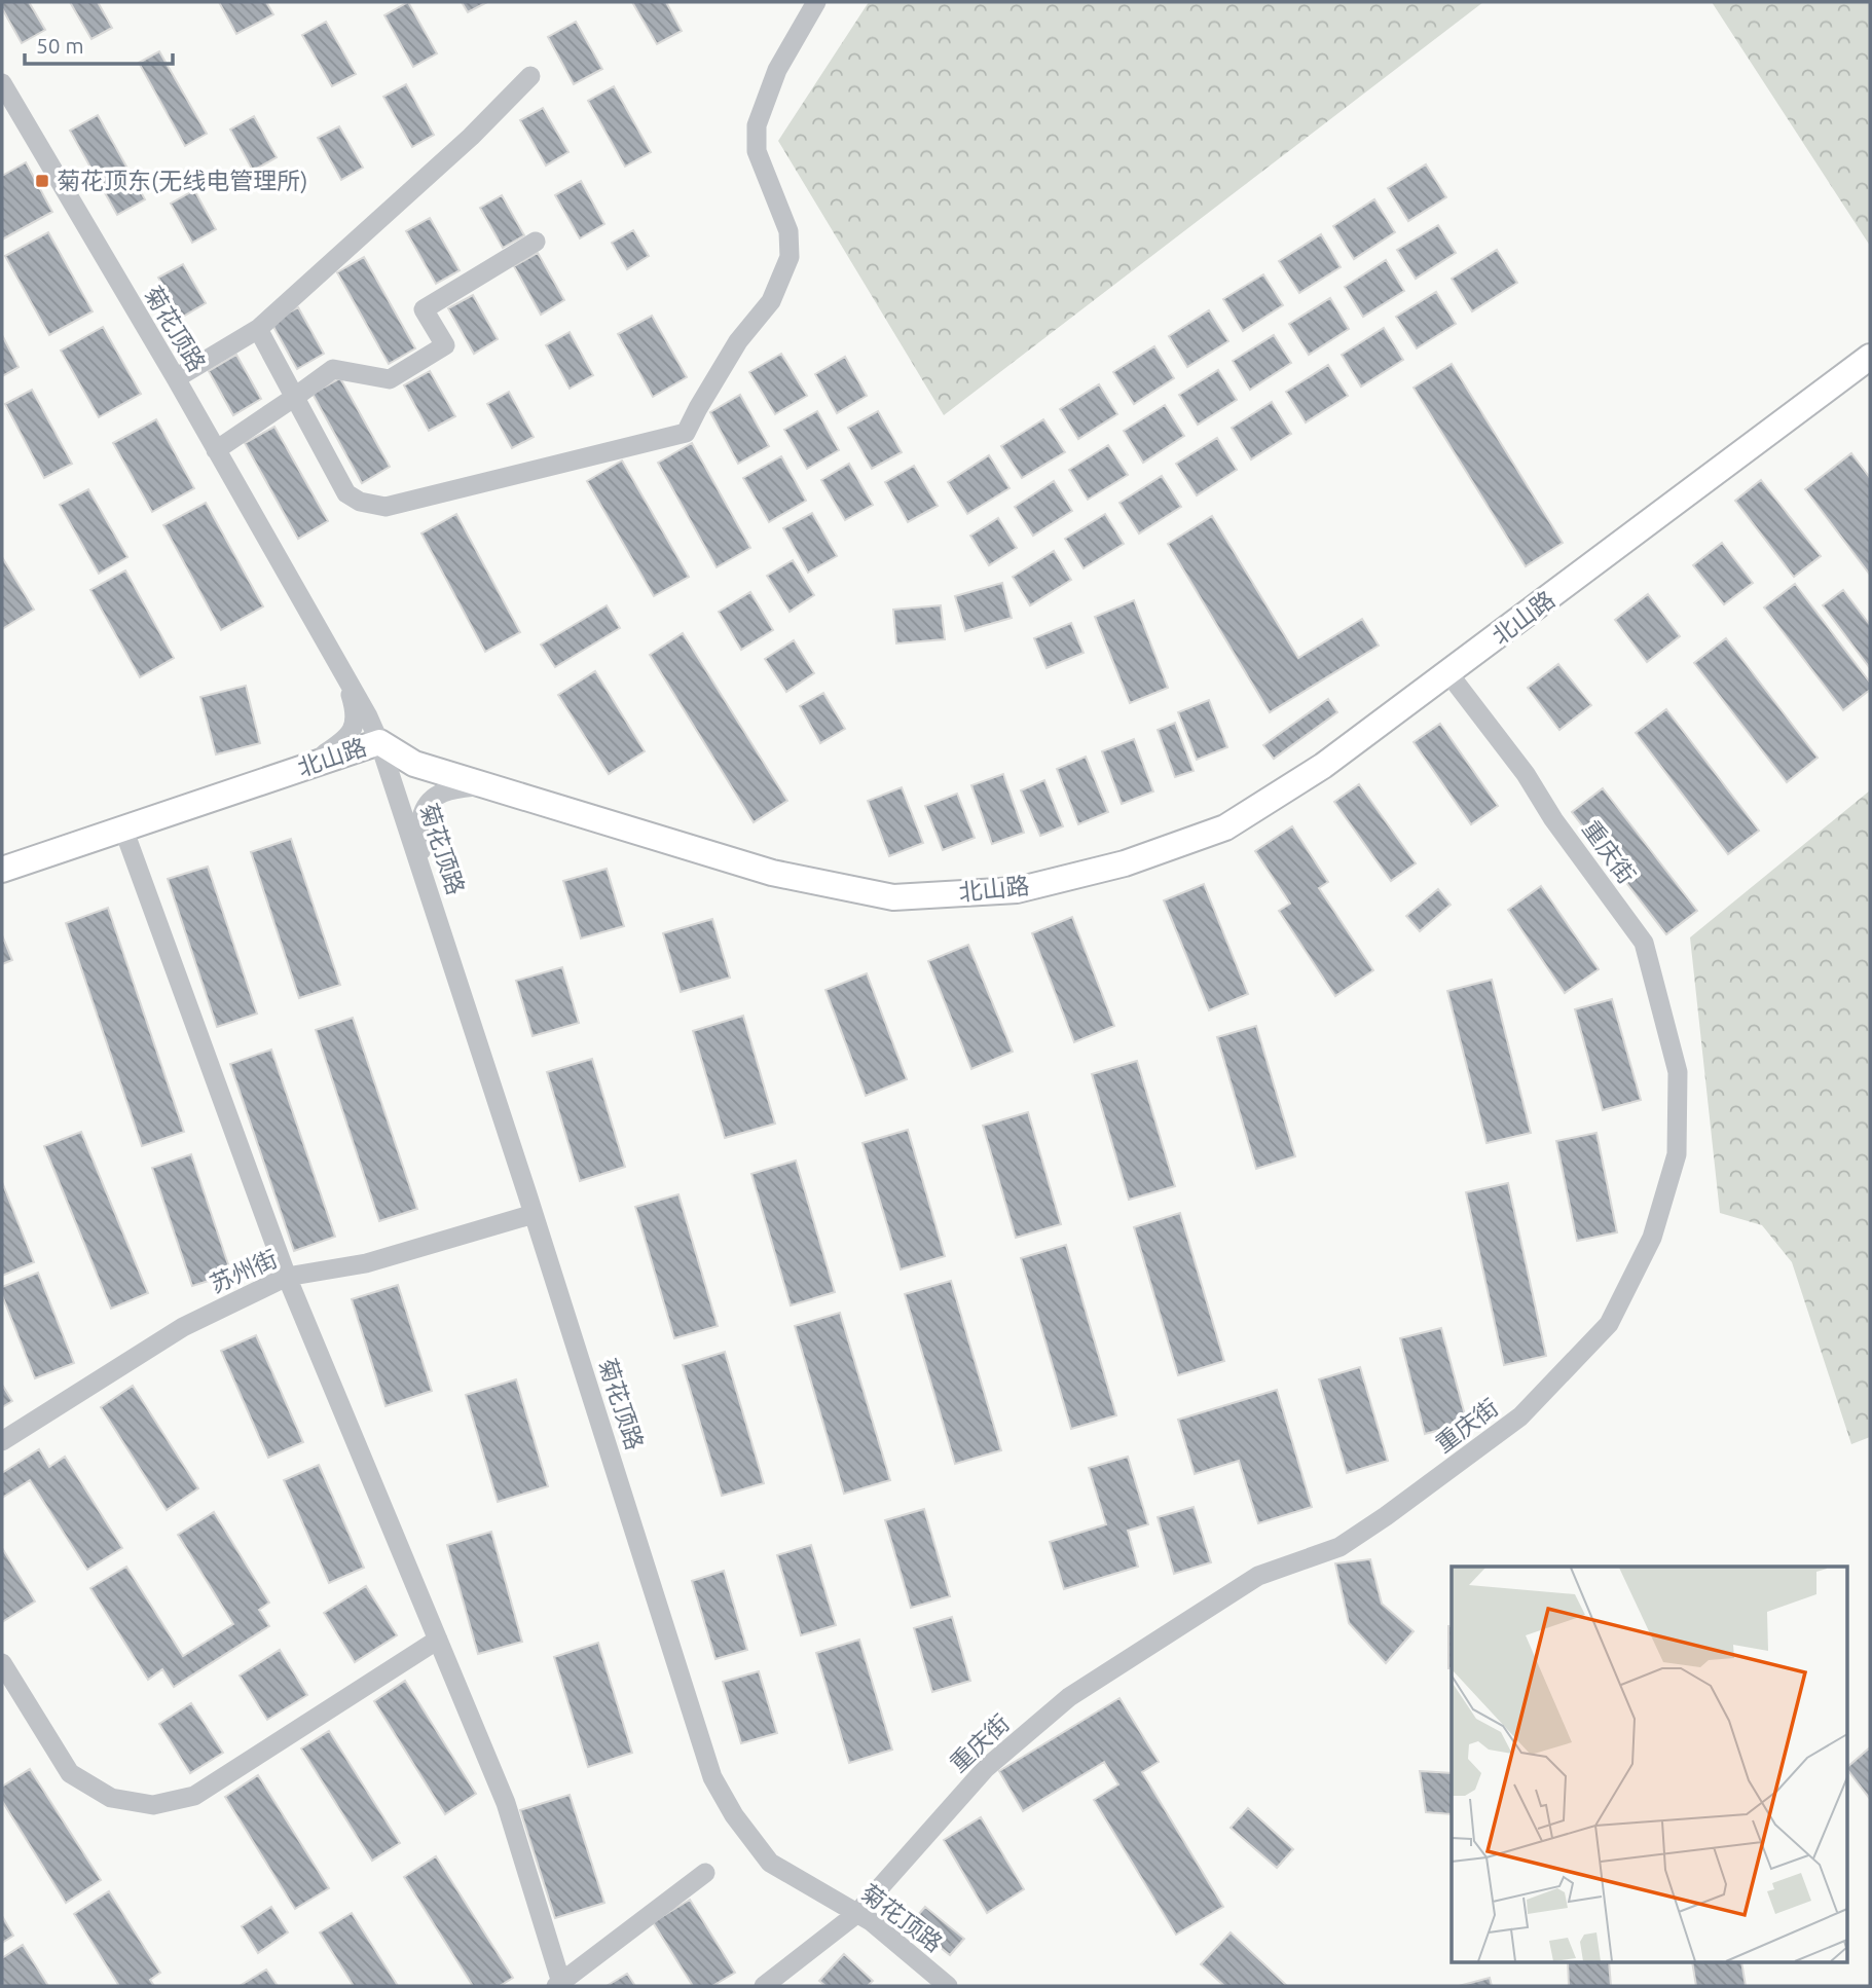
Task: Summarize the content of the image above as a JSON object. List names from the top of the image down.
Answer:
{
  "streets": {
    "main road": ["北山路"],
    "street": ["菊花顶路", "重庆街", "苏州街"]
  },
  "crossings": [
    ["菊花顶路", "北山路"],
    ["菊花顶路", "重庆街"],
    ["菊花顶路", "苏州街"],
    ["北山路", "重庆街"]
  ],
  "places": {
    "transit": ["菊花顶东(无线电管理所)"]
  },
  "scale_bar": "50 m"
}
